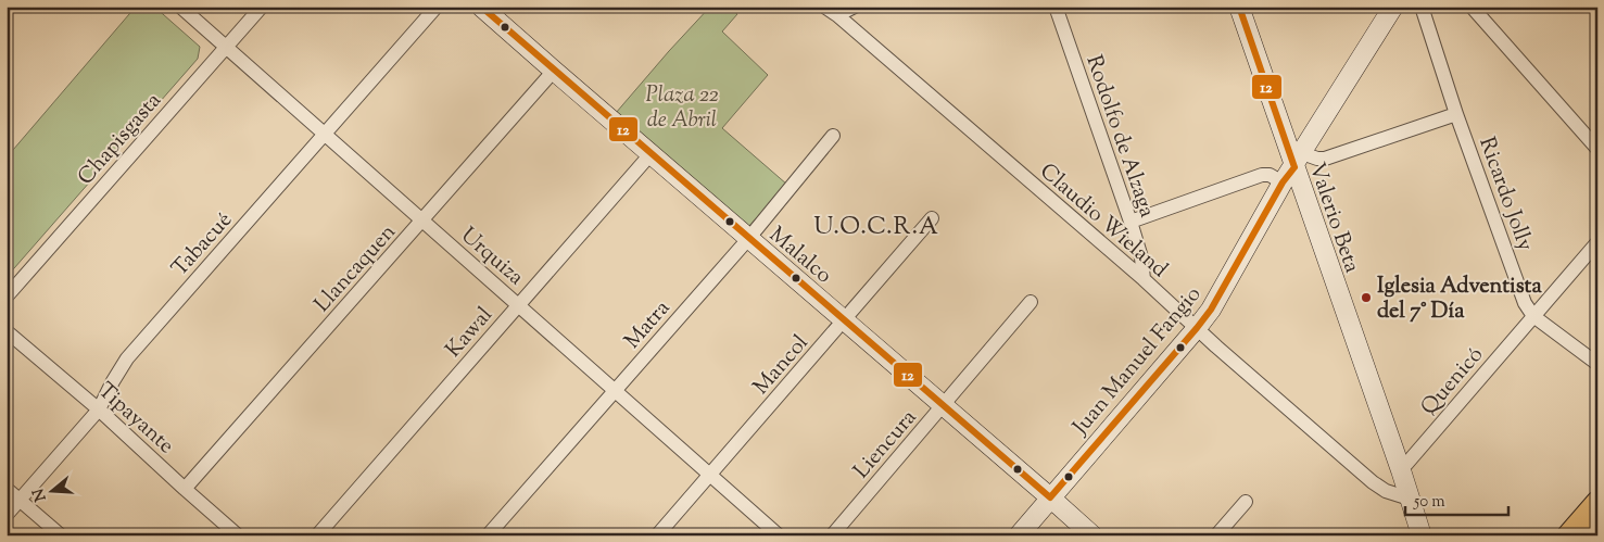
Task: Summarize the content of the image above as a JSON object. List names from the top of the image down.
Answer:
{
  "streets": {
    "main road": ["Valerio Beta", "Malalco", "Juan Manuel Fangio"],
    "street": [
      "Rodolfo de Alzaga",
      "Chapisgasta",
      "Ricardo Jolly",
      "Claudio Wieland",
      "Tabacué",
      "Urquiza",
      "Llancaquen",
      "Matra",
      "Kawal",
      "Mancol",
      "Quenicó",
      "Tipayante",
      "Liencura"
    ]
  },
  "crossings": [
    ["Rodolfo de Alzaga", "Claudio Wieland"],
    ["Chapisgasta", "Urquiza"],
    ["Ricardo Jolly", "Quenicó"],
    ["Valerio Beta", "Claudio Wieland"],
    ["Valerio Beta", "Juan Manuel Fangio"],
    ["Valerio Beta", "Quenicó"],
    ["Claudio Wieland", "Juan Manuel Fangio"],
    ["Tabacué", "Urquiza"],
    ["Tabacué", "Tipayante"],
    ["Malalco", "Llancaquen"],
    ["Malalco", "Matra"],
    ["Malalco", "Kawal"],
    ["Malalco", "Juan Manuel Fangio"],
    ["Malalco", "Mancol"],
    ["Malalco", "Liencura"],
    ["Urquiza", "Llancaquen"],
    ["Urquiza", "Matra"],
    ["Urquiza", "Kawal"],
    ["Urquiza", "Mancol"],
    ["Llancaquen", "Tipayante"]
  ],
  "districts": ["U.O.C.R.A"],
  "parks": ["Plaza 22 de Abril"],
  "places": ["Iglesia Adventista del 7° Día"],
  "lines": ["transit line 12"],
  "scale_bar": "50 m",
  "north": "left"
}
